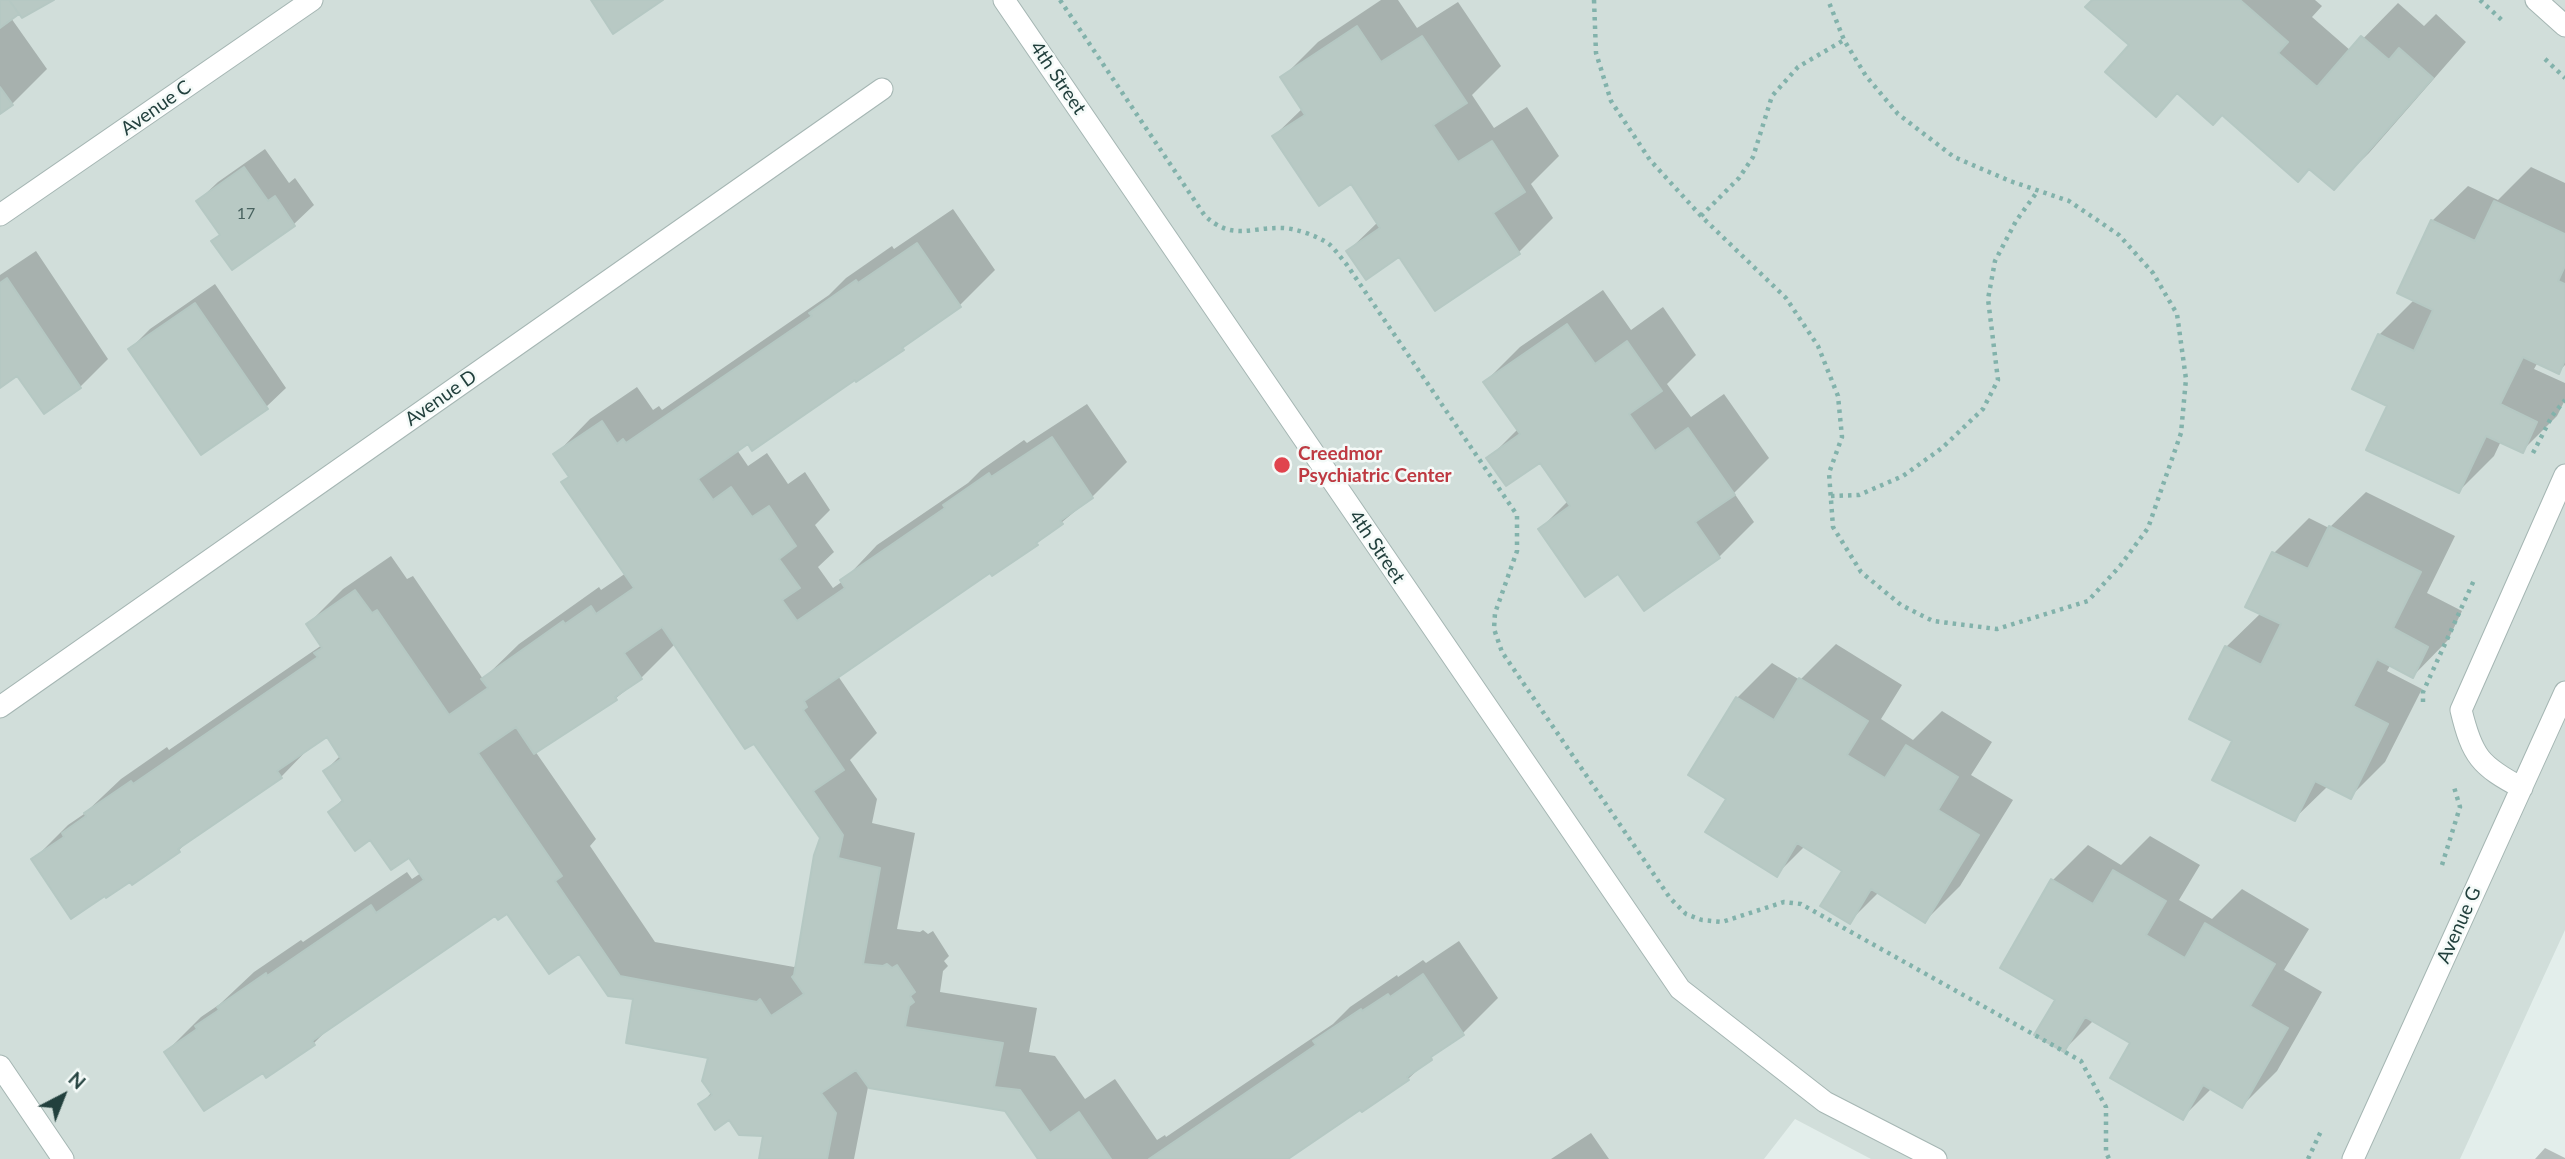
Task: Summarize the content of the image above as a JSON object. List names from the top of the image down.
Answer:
{
  "streets": {
    "street": [
      "4th Street",
      "Avenue C",
      "Avenue D",
      "Avenue G"
    ]
  },
  "places": ["Creedmor Psychiatric Center"],
  "house_numbers": ["17"],
  "north": "top right"
}
